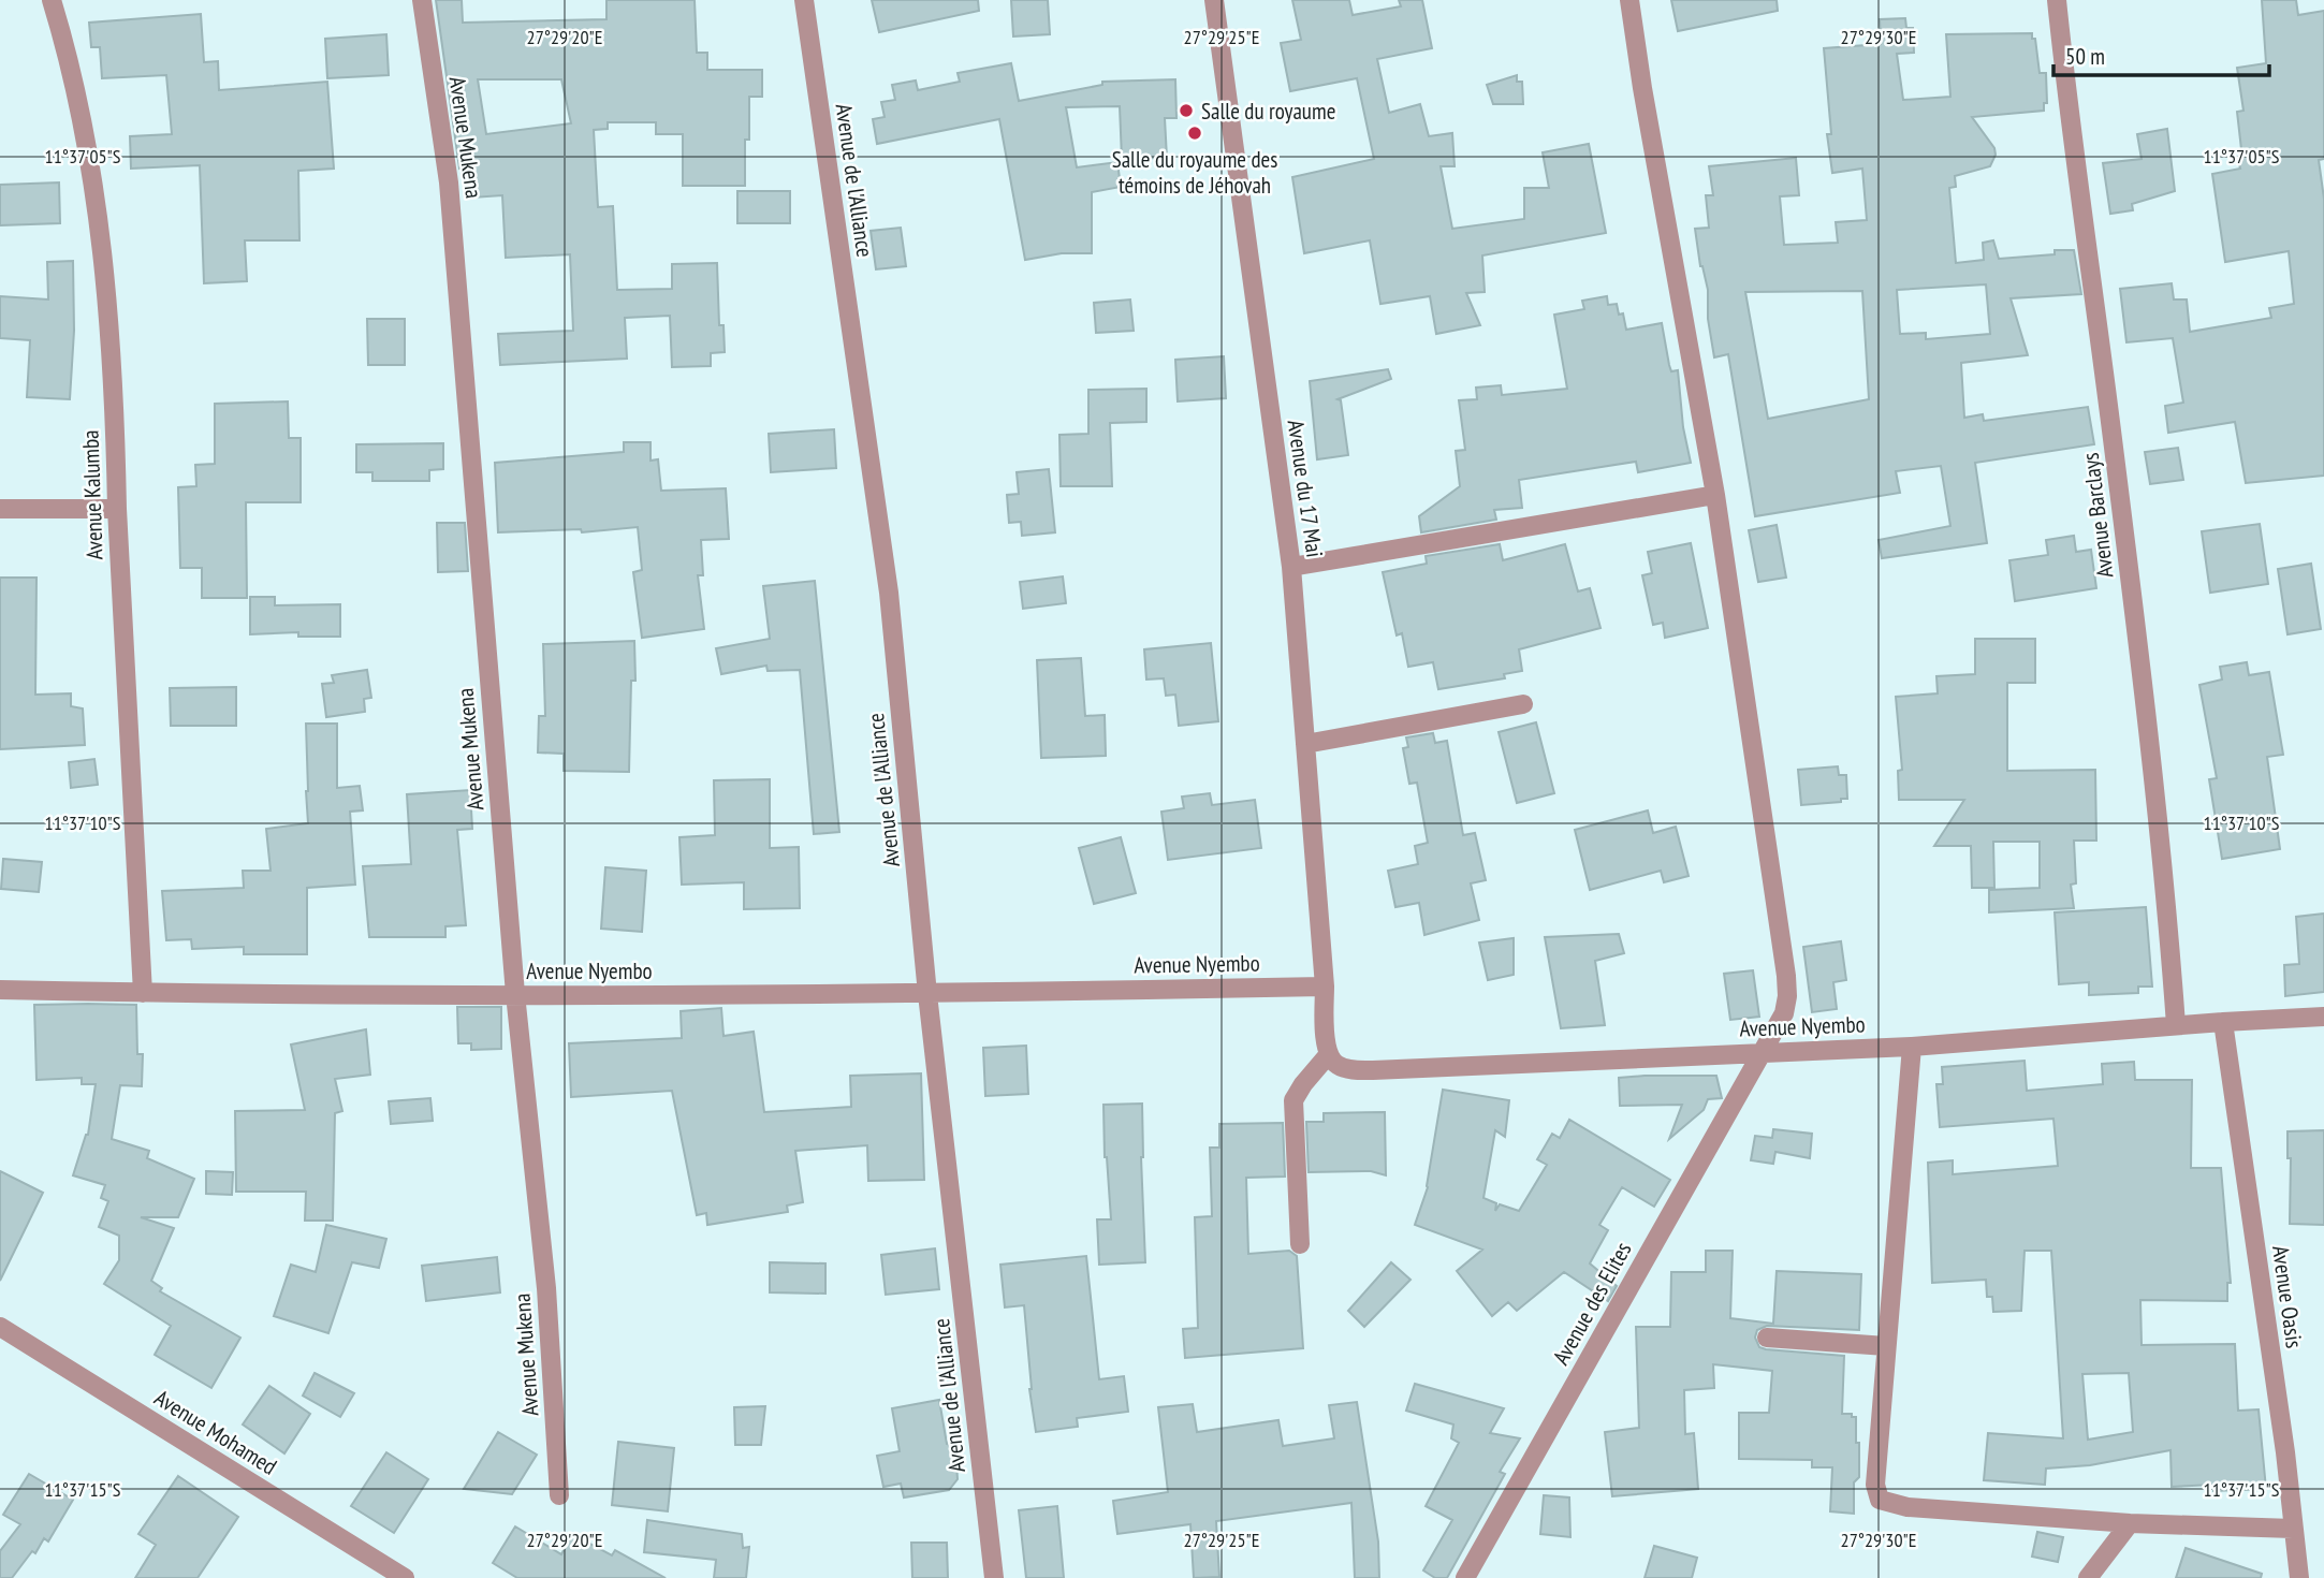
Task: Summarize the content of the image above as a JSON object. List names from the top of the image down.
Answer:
{
  "streets": {
    "street": [
      "Avenue Mukena",
      "Avenue de l'Alliance",
      "Avenue du 17 Mai",
      "Avenue Kalumba",
      "Avenue Barclays",
      "Avenue Nyembo",
      "Avenue Oasis",
      "Avenue des Elites",
      "Avenue Mohamed"
    ]
  },
  "crossings": [
    ["Avenue Mukena", "Avenue Nyembo"],
    ["Avenue de l'Alliance", "Avenue Nyembo"],
    ["Avenue du 17 Mai", "Avenue Nyembo"],
    ["Avenue Kalumba", "Avenue Nyembo"],
    ["Avenue Barclays", "Avenue Nyembo"],
    ["Avenue Nyembo", "Avenue Oasis"],
    ["Avenue Nyembo", "Avenue des Elites"]
  ],
  "places": ["Salle du royaume", "Salle du royaume des témoins de Jéhovah"],
  "scale_bar": "50 m",
  "coordinates": [
    "27°29'20\"E",
    "27°29'25\"E",
    "27°29'30\"E",
    "11°37'05\"S",
    "11°37'10\"S",
    "11°37'15\"S"
  ]
}
